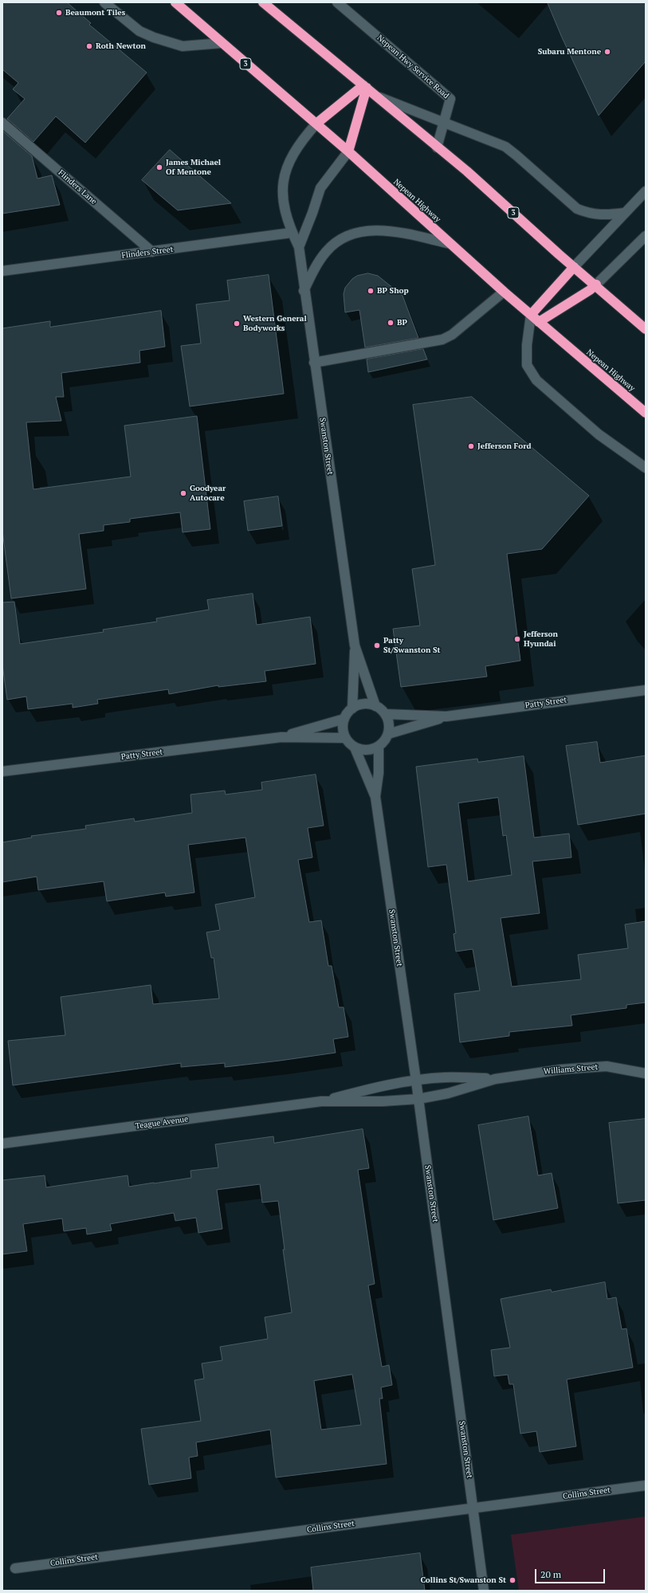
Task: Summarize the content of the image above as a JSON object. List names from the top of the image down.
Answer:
{
  "streets": {
    "highway": ["3", "Nepean Highway"],
    "street": [
      "Nepean Hwy Service Road",
      "Flinders Lane",
      "Flinders Street",
      "Swanston Street",
      "Patty Street",
      "Williams Street",
      "Teague Avenue",
      "Collins Street"
    ]
  },
  "crossings": [
    ["3", "Nepean Hwy Service Road"],
    ["Flinders Lane", "Flinders Street"],
    ["Nepean Highway", "Swanston Street"],
    ["Flinders Street", "Swanston Street"],
    ["Swanston Street", "Patty Street"],
    ["Swanston Street", "Williams Street"],
    ["Swanston Street", "Teague Avenue"],
    ["Swanston Street", "Collins Street"],
    ["Williams Street", "Teague Avenue"]
  ],
  "places": [
    "Beaumont Tiles",
    "Roth Newton",
    "Subaru Mentone",
    "James Michael Of Mentone",
    "BP Shop",
    "BP",
    "Western General Bodyworks",
    "Jefferson Ford",
    "Goodyear Autocare",
    "Jefferson Hyundai",
    "Patty St/Swanston St",
    "Collins St/Swanston St"
  ],
  "scale_bar": "20 m"
}
